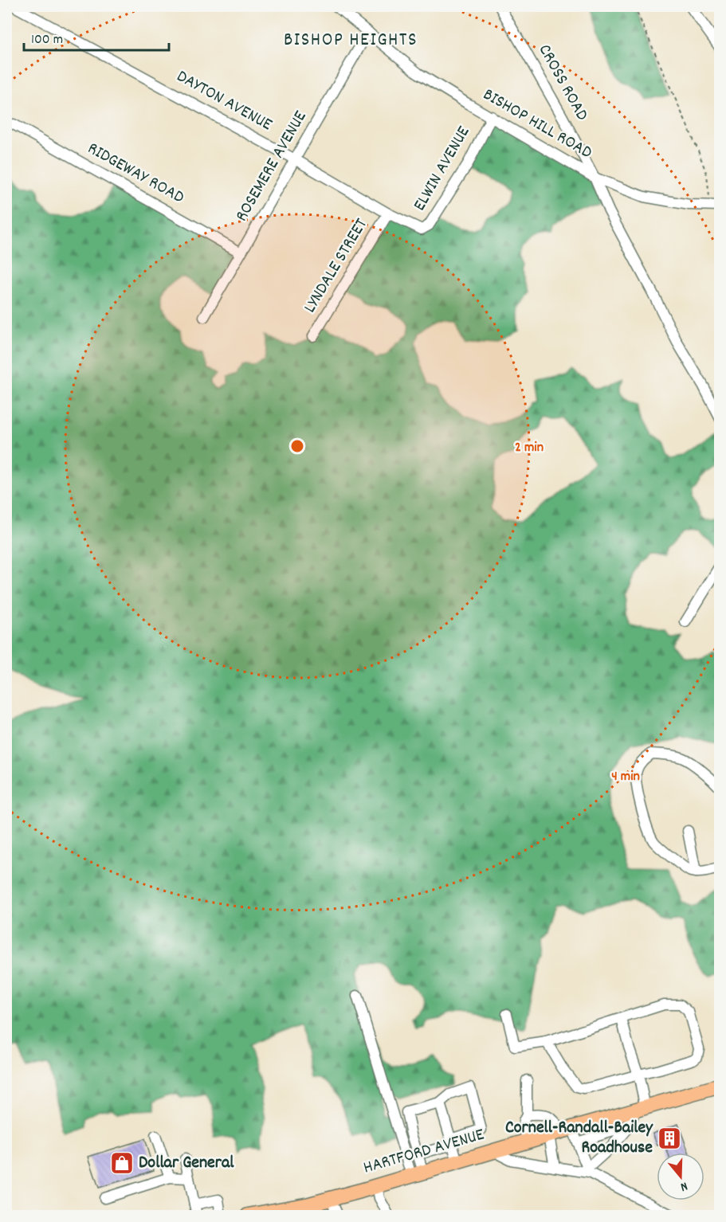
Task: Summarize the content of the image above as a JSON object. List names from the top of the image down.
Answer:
{
  "streets": {
    "highway": ["HARTFORD AVENUE"],
    "street": [
      "CROSS ROAD",
      "DAYTON AVENUE",
      "BISHOP HILL ROAD",
      "ROSEMERE AVENUE",
      "ELWIN AVENUE",
      "RIDGEWAY ROAD",
      "LYNDALE STREET"
    ]
  },
  "crossings": [
    ["CROSS ROAD", "BISHOP HILL ROAD"],
    ["DAYTON AVENUE", "ROSEMERE AVENUE"],
    ["DAYTON AVENUE", "ELWIN AVENUE"],
    ["DAYTON AVENUE", "LYNDALE STREET"],
    ["BISHOP HILL ROAD", "ROSEMERE AVENUE"],
    ["BISHOP HILL ROAD", "ELWIN AVENUE"],
    ["ROSEMERE AVENUE", "RIDGEWAY ROAD"]
  ],
  "districts": ["BISHOP HEIGHTS"],
  "places": {
    "building": ["Cornell-Randall-Bailey Roadhouse"],
    "shop": ["Dollar General"]
  },
  "scale_bar": "100 m",
  "north": "bottom",
  "rings": ["2 min", "4 min"]
}
